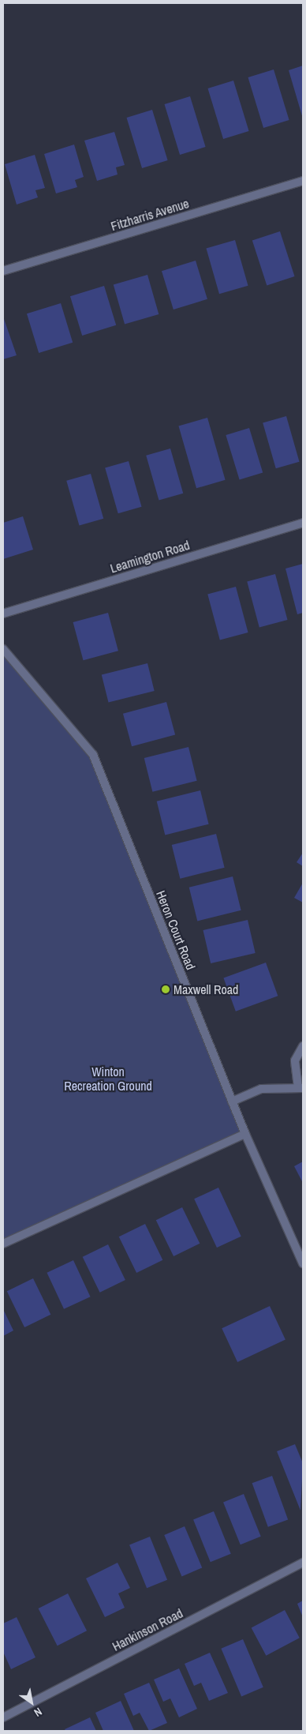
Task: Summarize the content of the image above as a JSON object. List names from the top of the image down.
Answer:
{
  "streets": {
    "street": [
      "Fitzharris Avenue",
      "Leamington Road",
      "Heron Court Road",
      "Hankinson Road"
    ]
  },
  "parks": ["Winton Recreation Ground"],
  "places": ["Maxwell Road"],
  "north": "bottom right"
}
